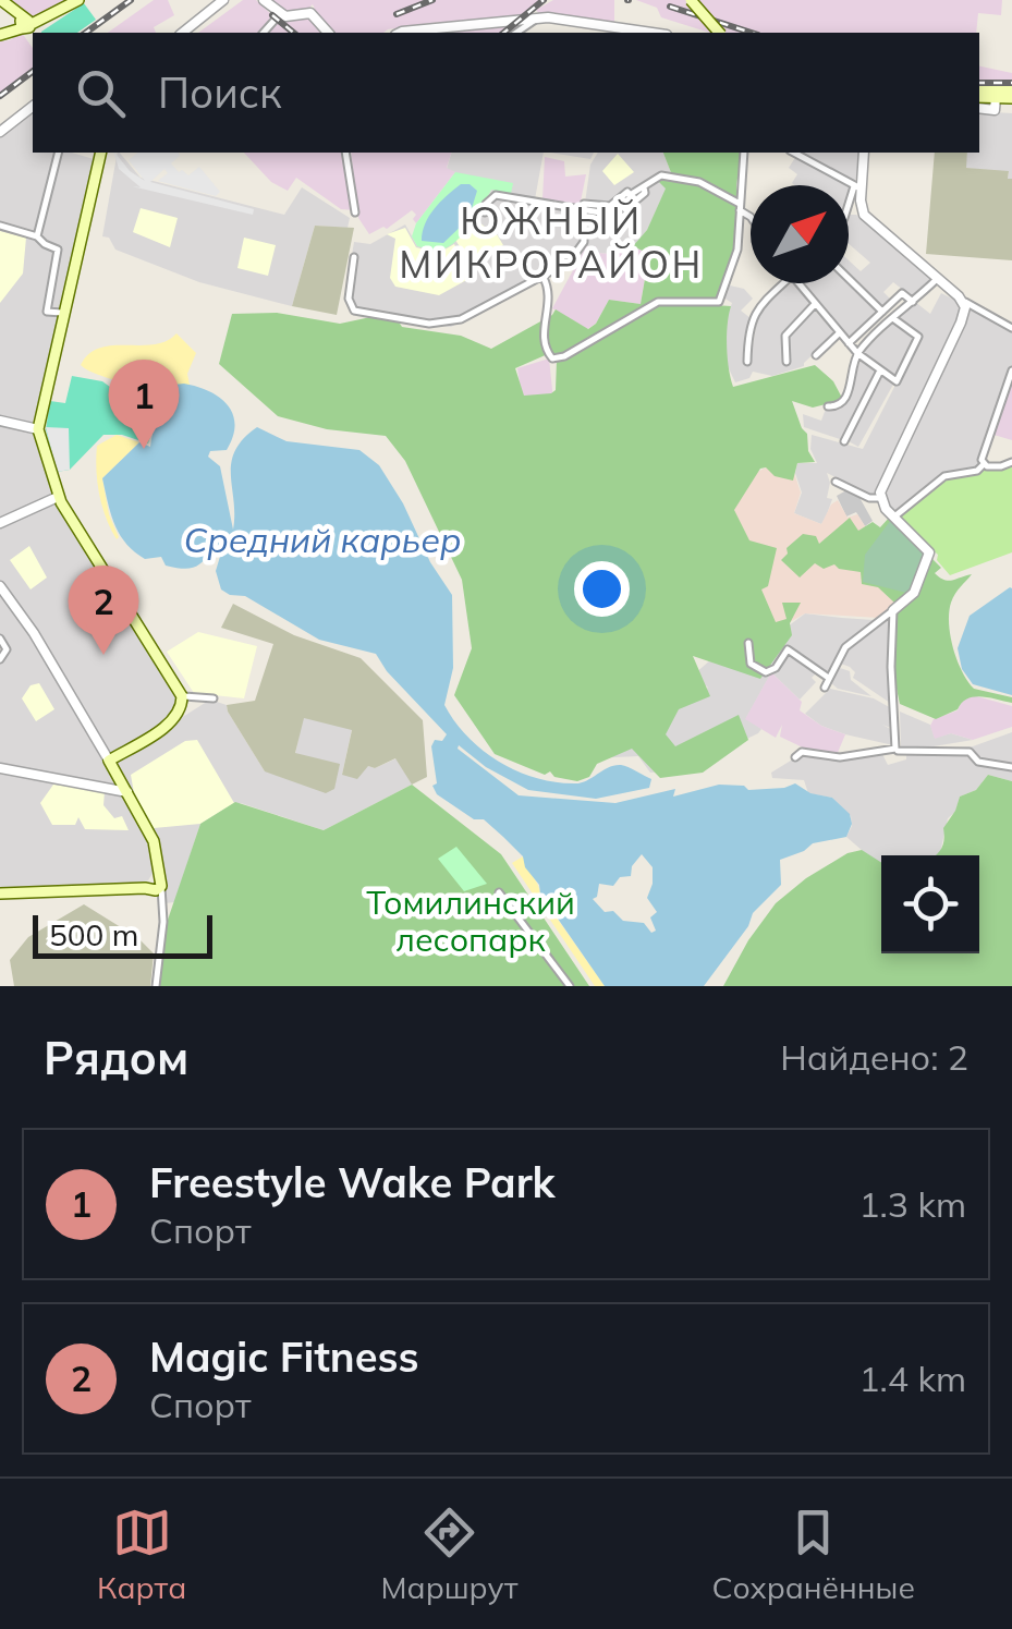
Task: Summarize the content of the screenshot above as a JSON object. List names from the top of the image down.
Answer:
{
  "districts": ["ЮЖНЫЙ МИКРОРАЙОН"],
  "water": ["Средний карьер"],
  "parks": ["Томилинский лесопарк"],
  "scale_bar": "500 m",
  "north": "top right",
  "page": {
    "search": "Поиск",
    "pins": ["1", "2"],
    "scale": "500 m",
    "heading": ["Рядом", "Найдено: 2"],
    "list": [
      {
        "mark": "1",
        "name": "Freestyle Wake Park",
        "note": "Спорт",
        "value": "1.3 km"
      },
      {
        "mark": "2",
        "name": "Magic Fitness",
        "note": "Спорт",
        "value": "1.4 km"
      }
    ],
    "nav": ["Карта", "Маршрут", "Сохранённые"]
  }
}
